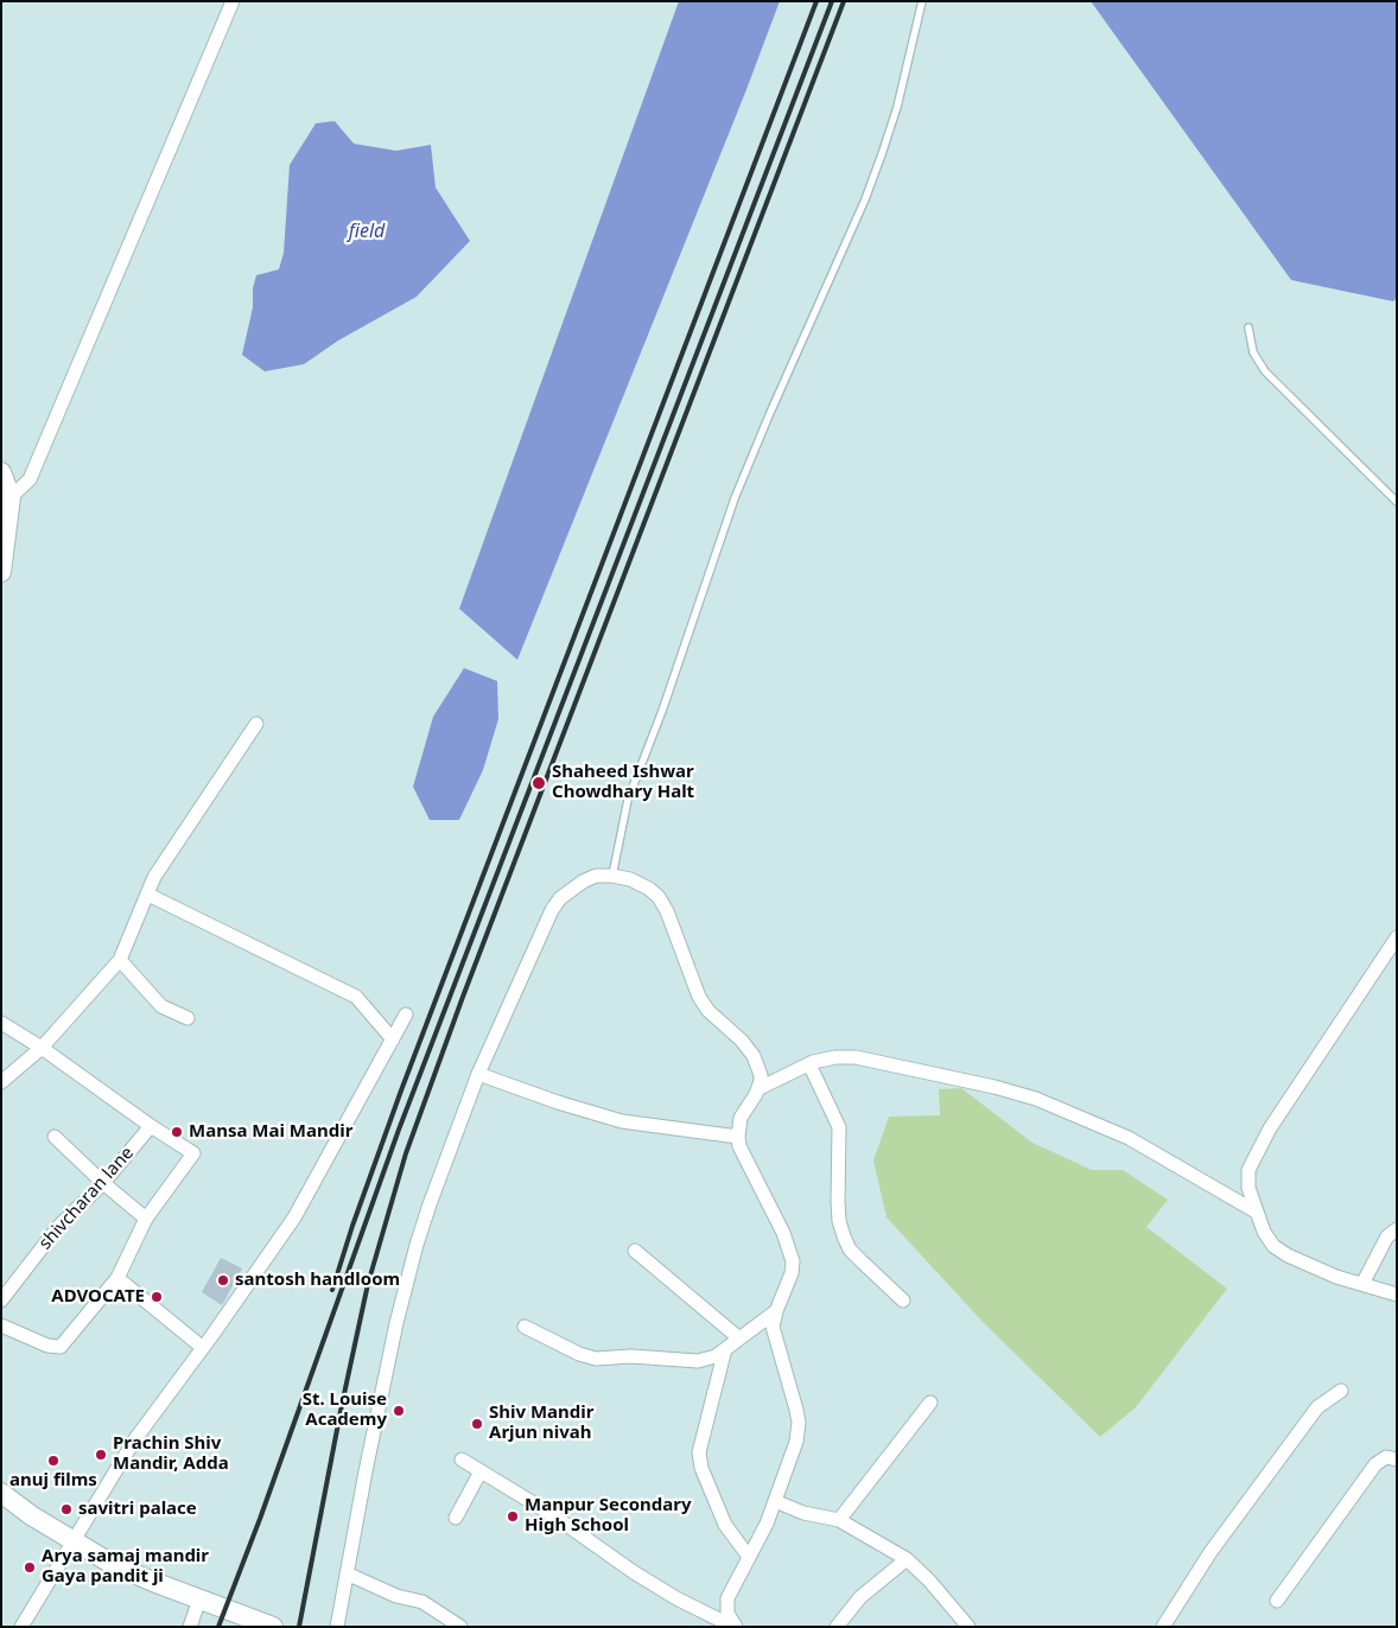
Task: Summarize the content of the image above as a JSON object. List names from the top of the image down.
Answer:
{
  "streets": {
    "street": ["shivcharan lane"]
  },
  "water": ["field"],
  "places": [
    "Shaheed Ishwar Chowdhary Halt",
    "Mansa Mai Mandir",
    "santosh handloom",
    "ADVOCATE",
    "St. Louise Academy",
    "Shiv Mandir Arjun nivah",
    "Prachin Shiv Mandir, Adda",
    "anuj films",
    "savitri palace",
    "Manpur Secondary High School",
    "Arya samaj mandir Gaya pandit ji"
  ]
}
